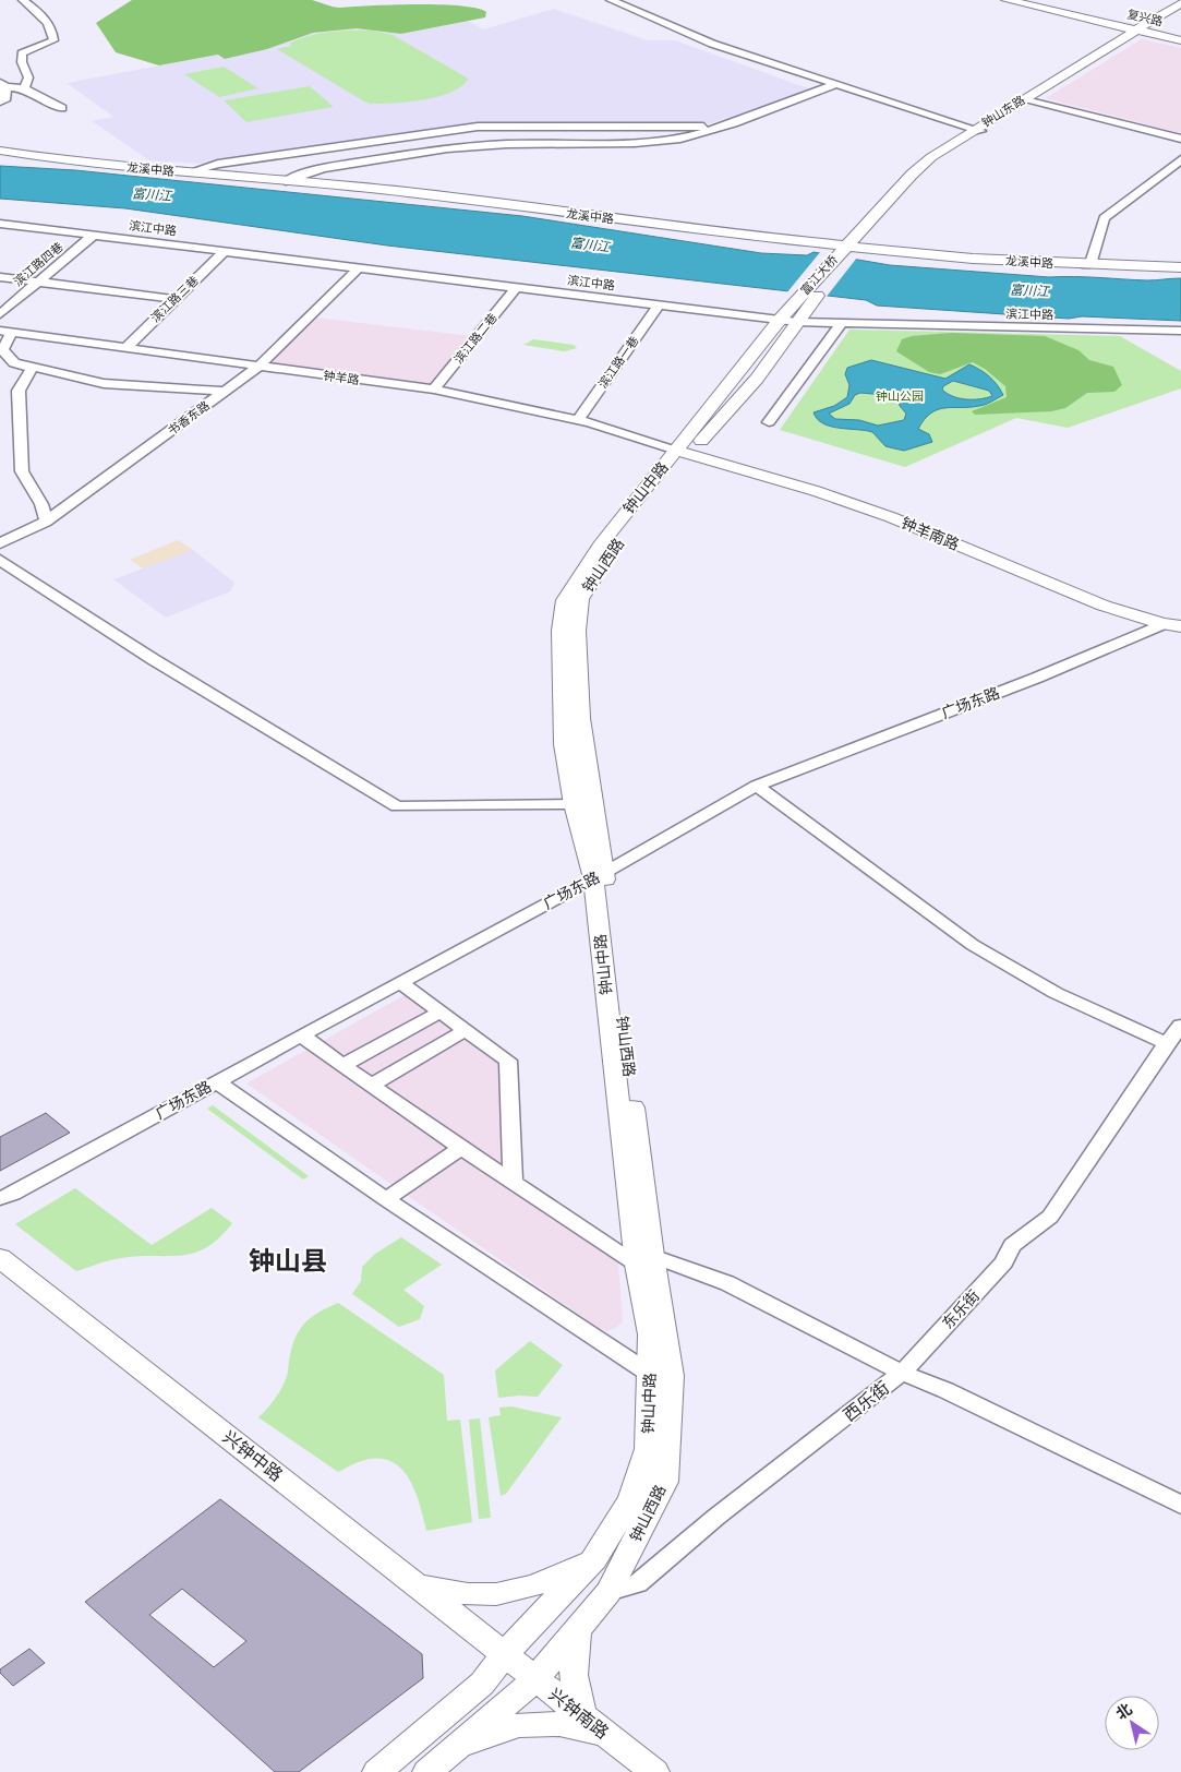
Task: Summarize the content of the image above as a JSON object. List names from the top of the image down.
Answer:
{
  "streets": {
    "main road": [
      "复兴路",
      "钟山东路",
      "龙溪中路",
      "富江大桥",
      "钟山中路",
      "钟羊南路",
      "钟山西路",
      "兴钟中路",
      "兴钟南路"
    ],
    "street": [
      "滨江中路",
      "滨江路四巷",
      "滨江路三巷",
      "滨江路二巷",
      "滨江路一巷",
      "钟羊路",
      "书香东路",
      "广场东路",
      "东乐街",
      "西乐街"
    ]
  },
  "crossings": [
    ["复兴路", "钟山东路"],
    ["钟山东路", "龙溪中路"],
    ["钟山东路", "富江大桥"],
    ["龙溪中路", "富江大桥"],
    ["滨江中路", "滨江路四巷"],
    ["滨江中路", "富江大桥"],
    ["滨江中路", "滨江路三巷"],
    ["滨江中路", "滨江路二巷"],
    ["滨江中路", "滨江路一巷"],
    ["滨江中路", "书香东路"],
    ["滨江中路", "钟山西路"],
    ["富江大桥", "钟山西路"],
    ["滨江路三巷", "钟羊路"],
    ["滨江路二巷", "钟羊路"],
    ["滨江路一巷", "钟羊路"],
    ["钟羊路", "书香东路"],
    ["钟羊路", "钟山中路"],
    ["钟羊路", "钟羊南路"],
    ["钟羊路", "钟山西路"],
    ["钟山中路", "钟羊南路"],
    ["钟山中路", "钟山西路"],
    ["钟山中路", "广场东路"],
    ["钟山中路", "兴钟中路"],
    ["钟山中路", "兴钟南路"],
    ["钟羊南路", "钟山西路"],
    ["钟羊南路", "广场东路"],
    ["钟山西路", "广场东路"],
    ["钟山西路", "西乐街"],
    ["钟山西路", "兴钟南路"],
    ["东乐街", "西乐街"],
    ["兴钟中路", "兴钟南路"]
  ],
  "districts": ["钟山县"],
  "water": ["富川江"],
  "parks": ["钟山公园"],
  "north": "top left"
}
